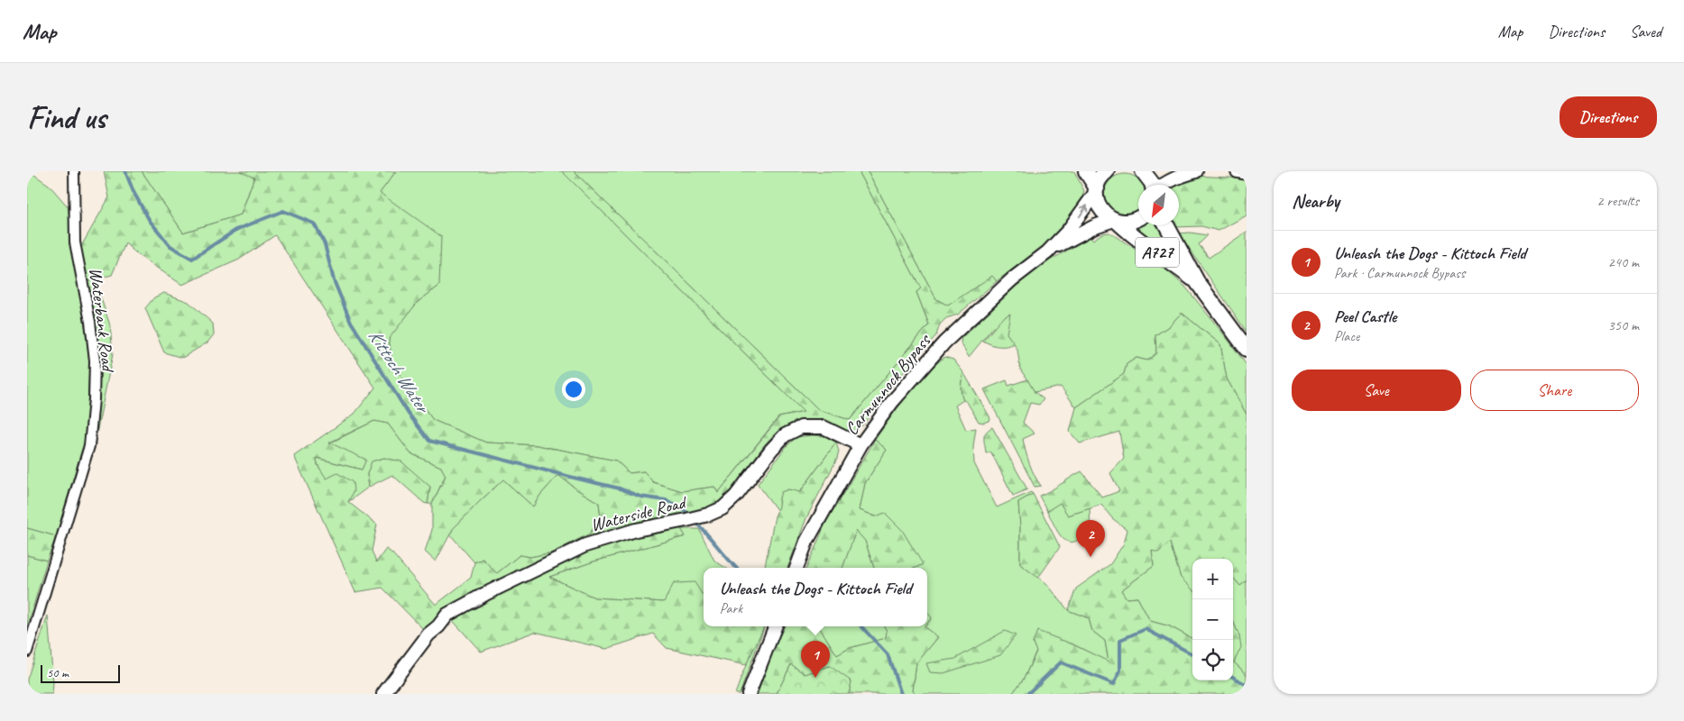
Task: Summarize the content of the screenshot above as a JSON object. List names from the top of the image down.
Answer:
{
  "streets": {
    "main road": ["A727"],
    "street": ["Waterbank Road", "Carmunnock Bypass", "Waterside Road"]
  },
  "crossings": [
    ["A727", "Carmunnock Bypass"],
    ["Carmunnock Bypass", "Waterside Road"]
  ],
  "water": ["Kittoch Water"],
  "scale_bar": "50 m",
  "north": "bottom left",
  "page": {
    "header": "Map",
    "nav": ["Map", "Directions", "Saved"],
    "buttons": [
      "Directions",
      ["Save", "Share"]
    ],
    "title": "Find us",
    "heading": ["Nearby", "2 results"],
    "list": [
      {
        "mark": "1",
        "name": "Unleash the Dogs - Kittoch Field",
        "note": "Park · Carmunnock Bypass",
        "value": "240 m"
      },
      {
        "mark": "2",
        "name": "Peel Castle",
        "note": "Place",
        "value": "350 m"
      }
    ],
    "pins": ["2", "1"],
    "map_buttons": ["+", "−"],
    "popup": ["Unleash the Dogs - Kittoch Field", "Park"],
    "scale": "50 m"
  }
}
